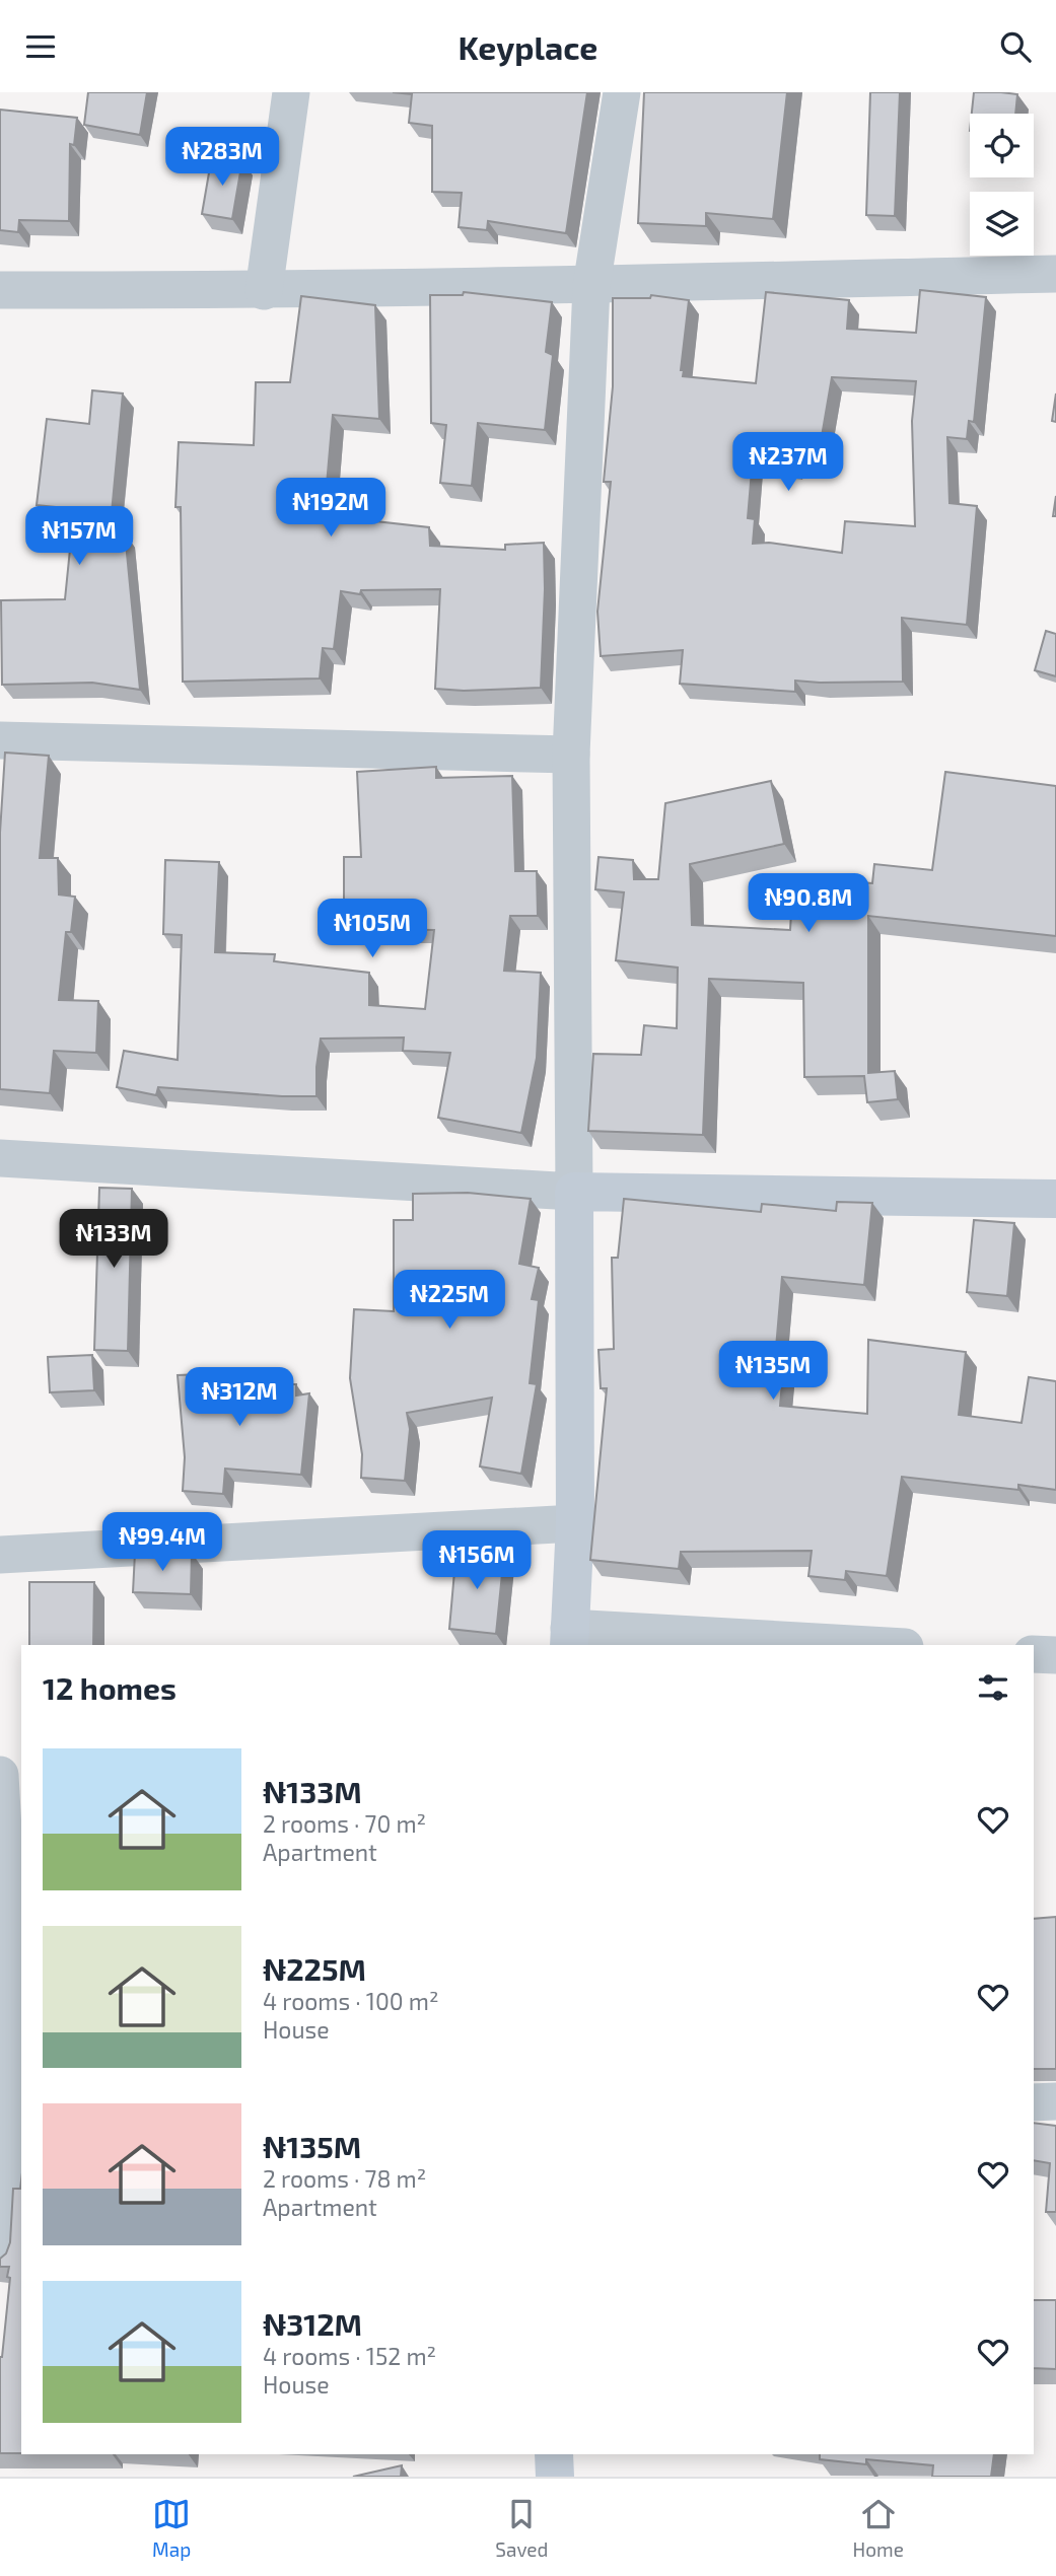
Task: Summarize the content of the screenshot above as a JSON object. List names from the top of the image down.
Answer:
{
  "page": {
    "header": "Keyplace",
    "price": [
      "₦283M",
      "₦237M",
      "₦192M",
      "₦157M",
      "₦90.8M",
      "₦105M",
      "₦133M",
      "₦225M",
      "₦135M",
      "₦312M",
      "₦99.4M",
      "₦156M"
    ],
    "heading": "12 homes",
    "list": [
      {
        "name": "₦133M",
        "note": "2 rooms · 70 m² · Apartment"
      },
      {
        "name": "₦225M",
        "note": "4 rooms · 100 m² · House"
      },
      {
        "name": "₦135M",
        "note": "2 rooms · 78 m² · Apartment"
      },
      {
        "name": "₦312M",
        "note": "4 rooms · 152 m² · House"
      }
    ],
    "tabs": ["Map", "Saved", "Home"]
  }
}
